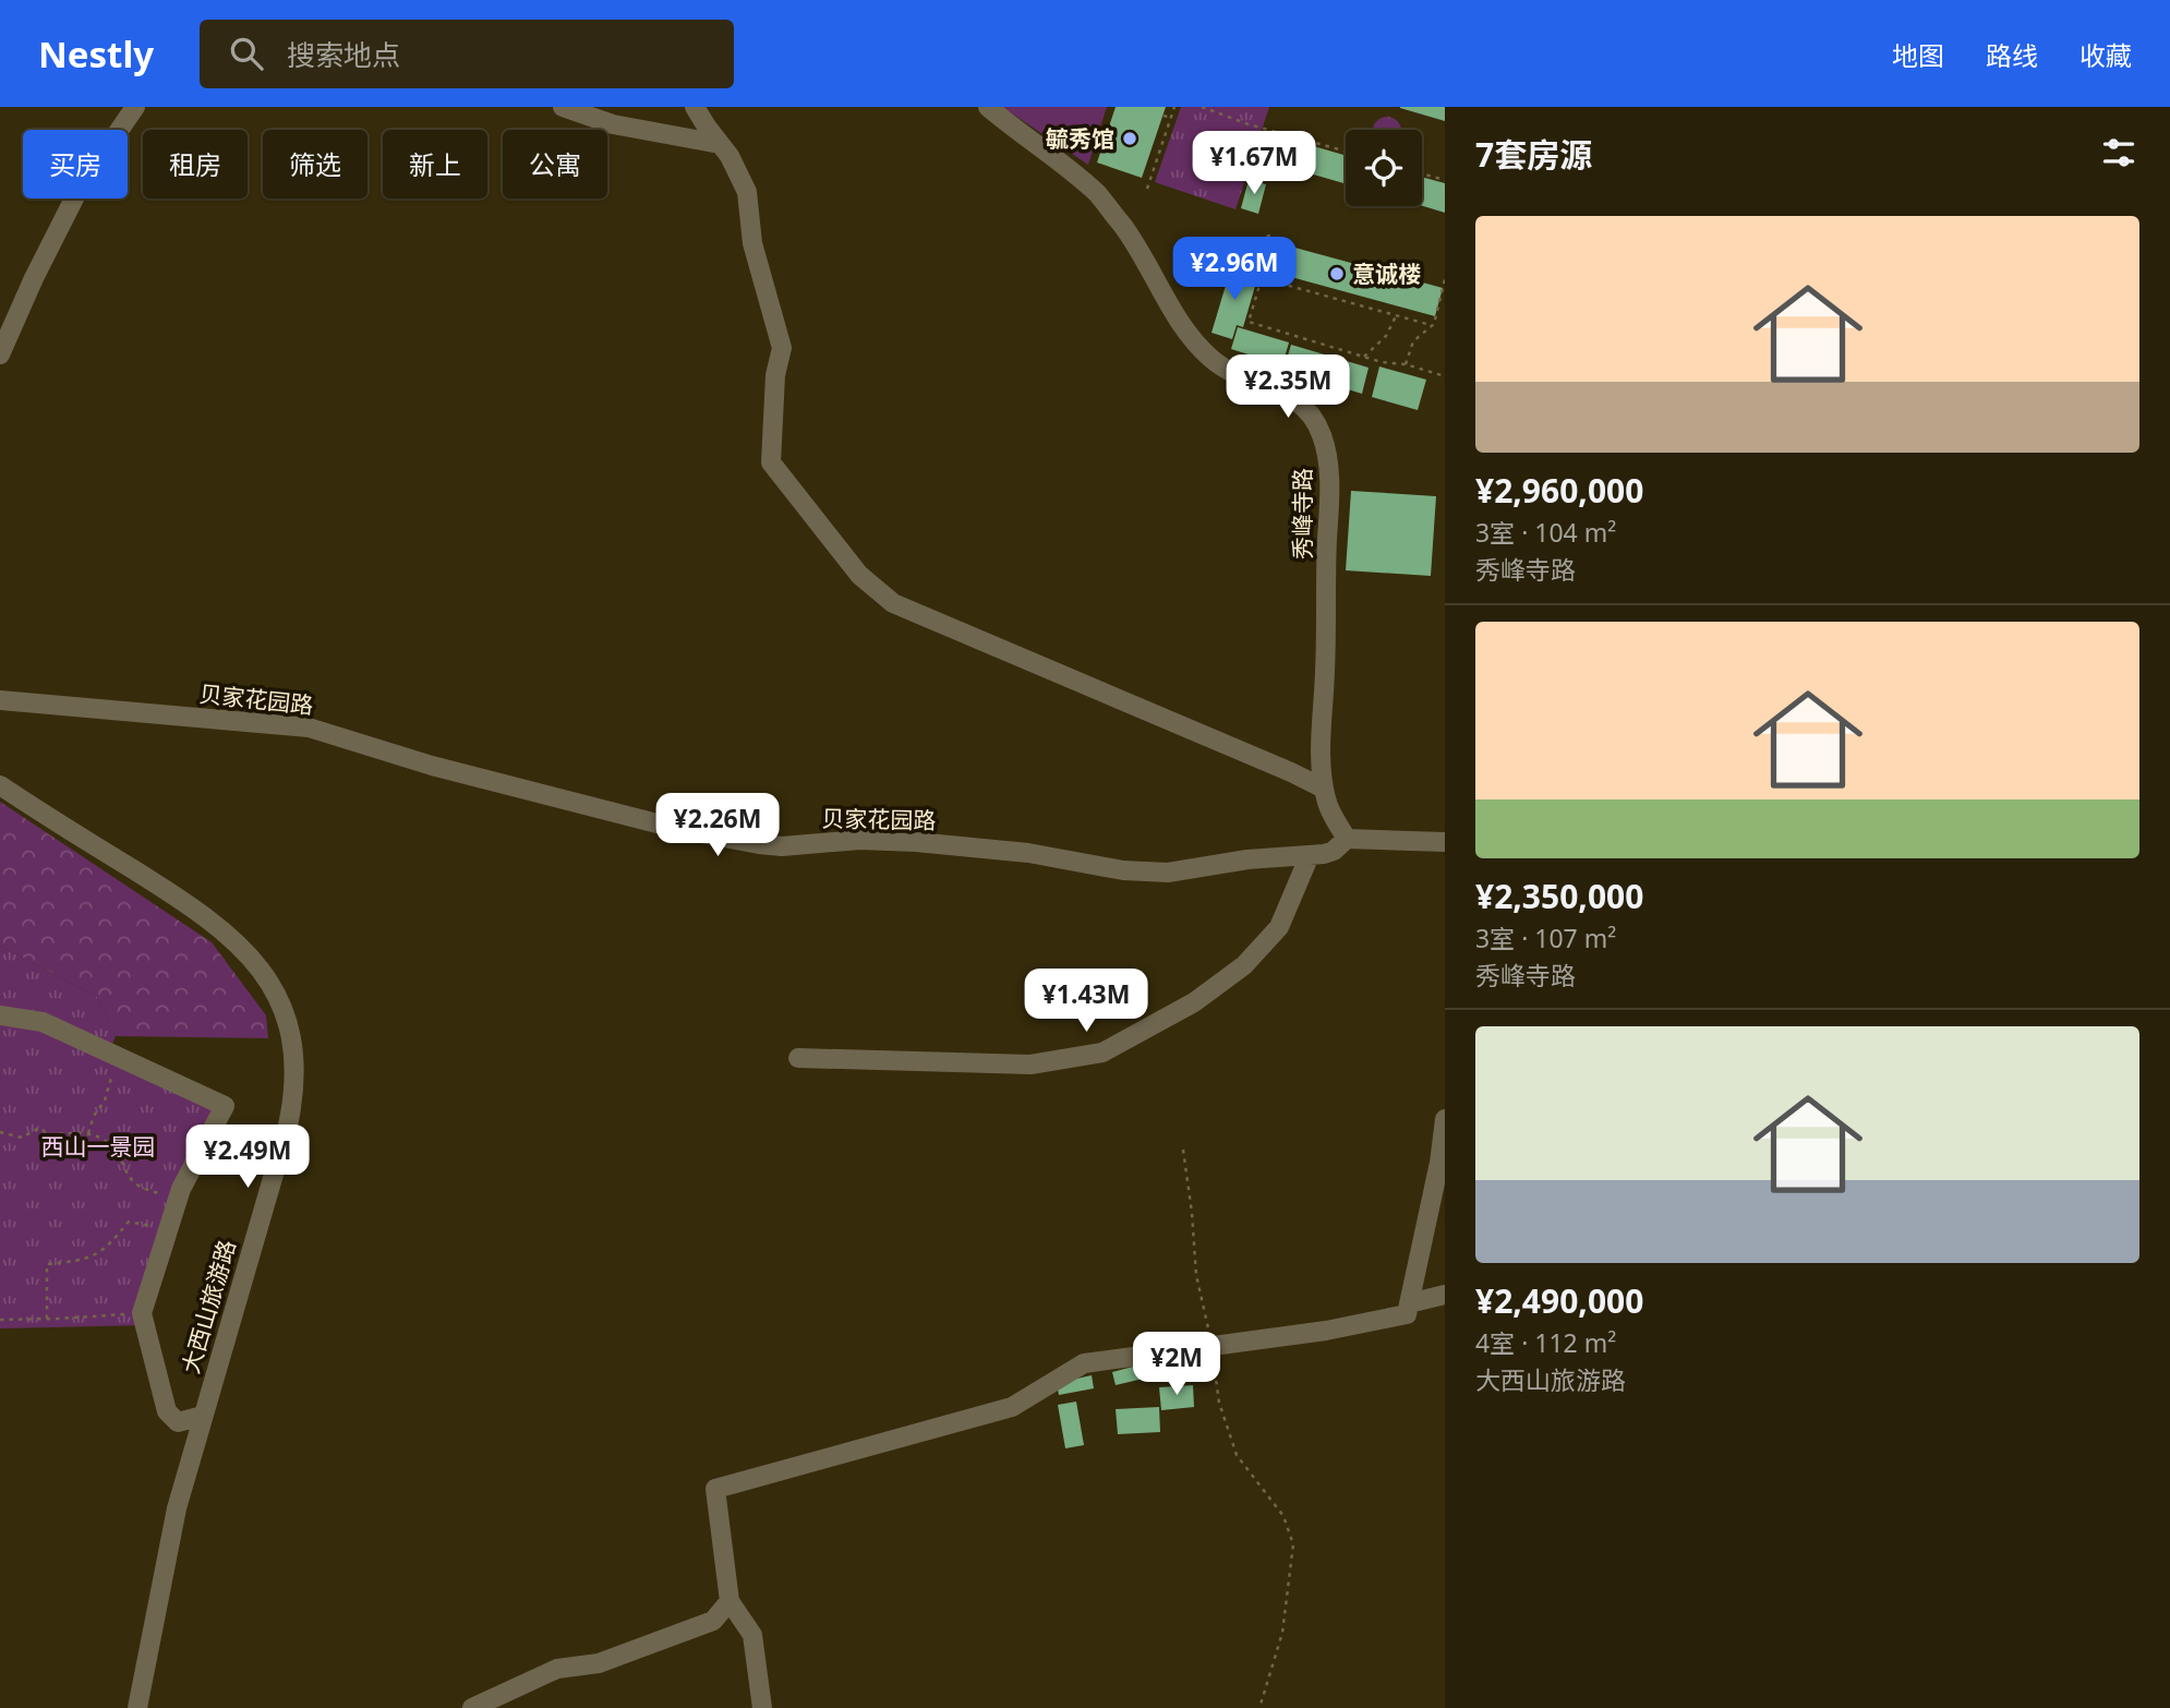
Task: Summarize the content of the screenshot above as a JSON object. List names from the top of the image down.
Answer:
{
  "streets": {
    "street": ["秀峰寺路", "贝家花园路", "大西山旅游路"]
  },
  "crossings": [
    ["秀峰寺路", "贝家花园路"]
  ],
  "parks": ["西山一景园"],
  "places": ["毓秀馆", "意诚楼"],
  "page": {
    "header": "Nestly",
    "search": "搜索地点",
    "nav": ["地图", "路线", "收藏"],
    "heading": "7套房源",
    "chip": [
      "买房",
      "租房",
      "筛选",
      "新上",
      "公寓"
    ],
    "price": [
      "¥1.67M",
      "¥2.96M",
      "¥2.35M",
      "¥2.26M",
      "¥1.43M",
      "¥2.49M",
      "¥2M"
    ],
    "list": [
      {
        "name": "¥2,960,000",
        "note": "3室 · 104 m² · 秀峰寺路"
      },
      {
        "name": "¥2,350,000",
        "note": "3室 · 107 m² · 秀峰寺路"
      },
      {
        "name": "¥2,490,000",
        "note": "4室 · 112 m² · 大西山旅游路"
      }
    ]
  }
}
